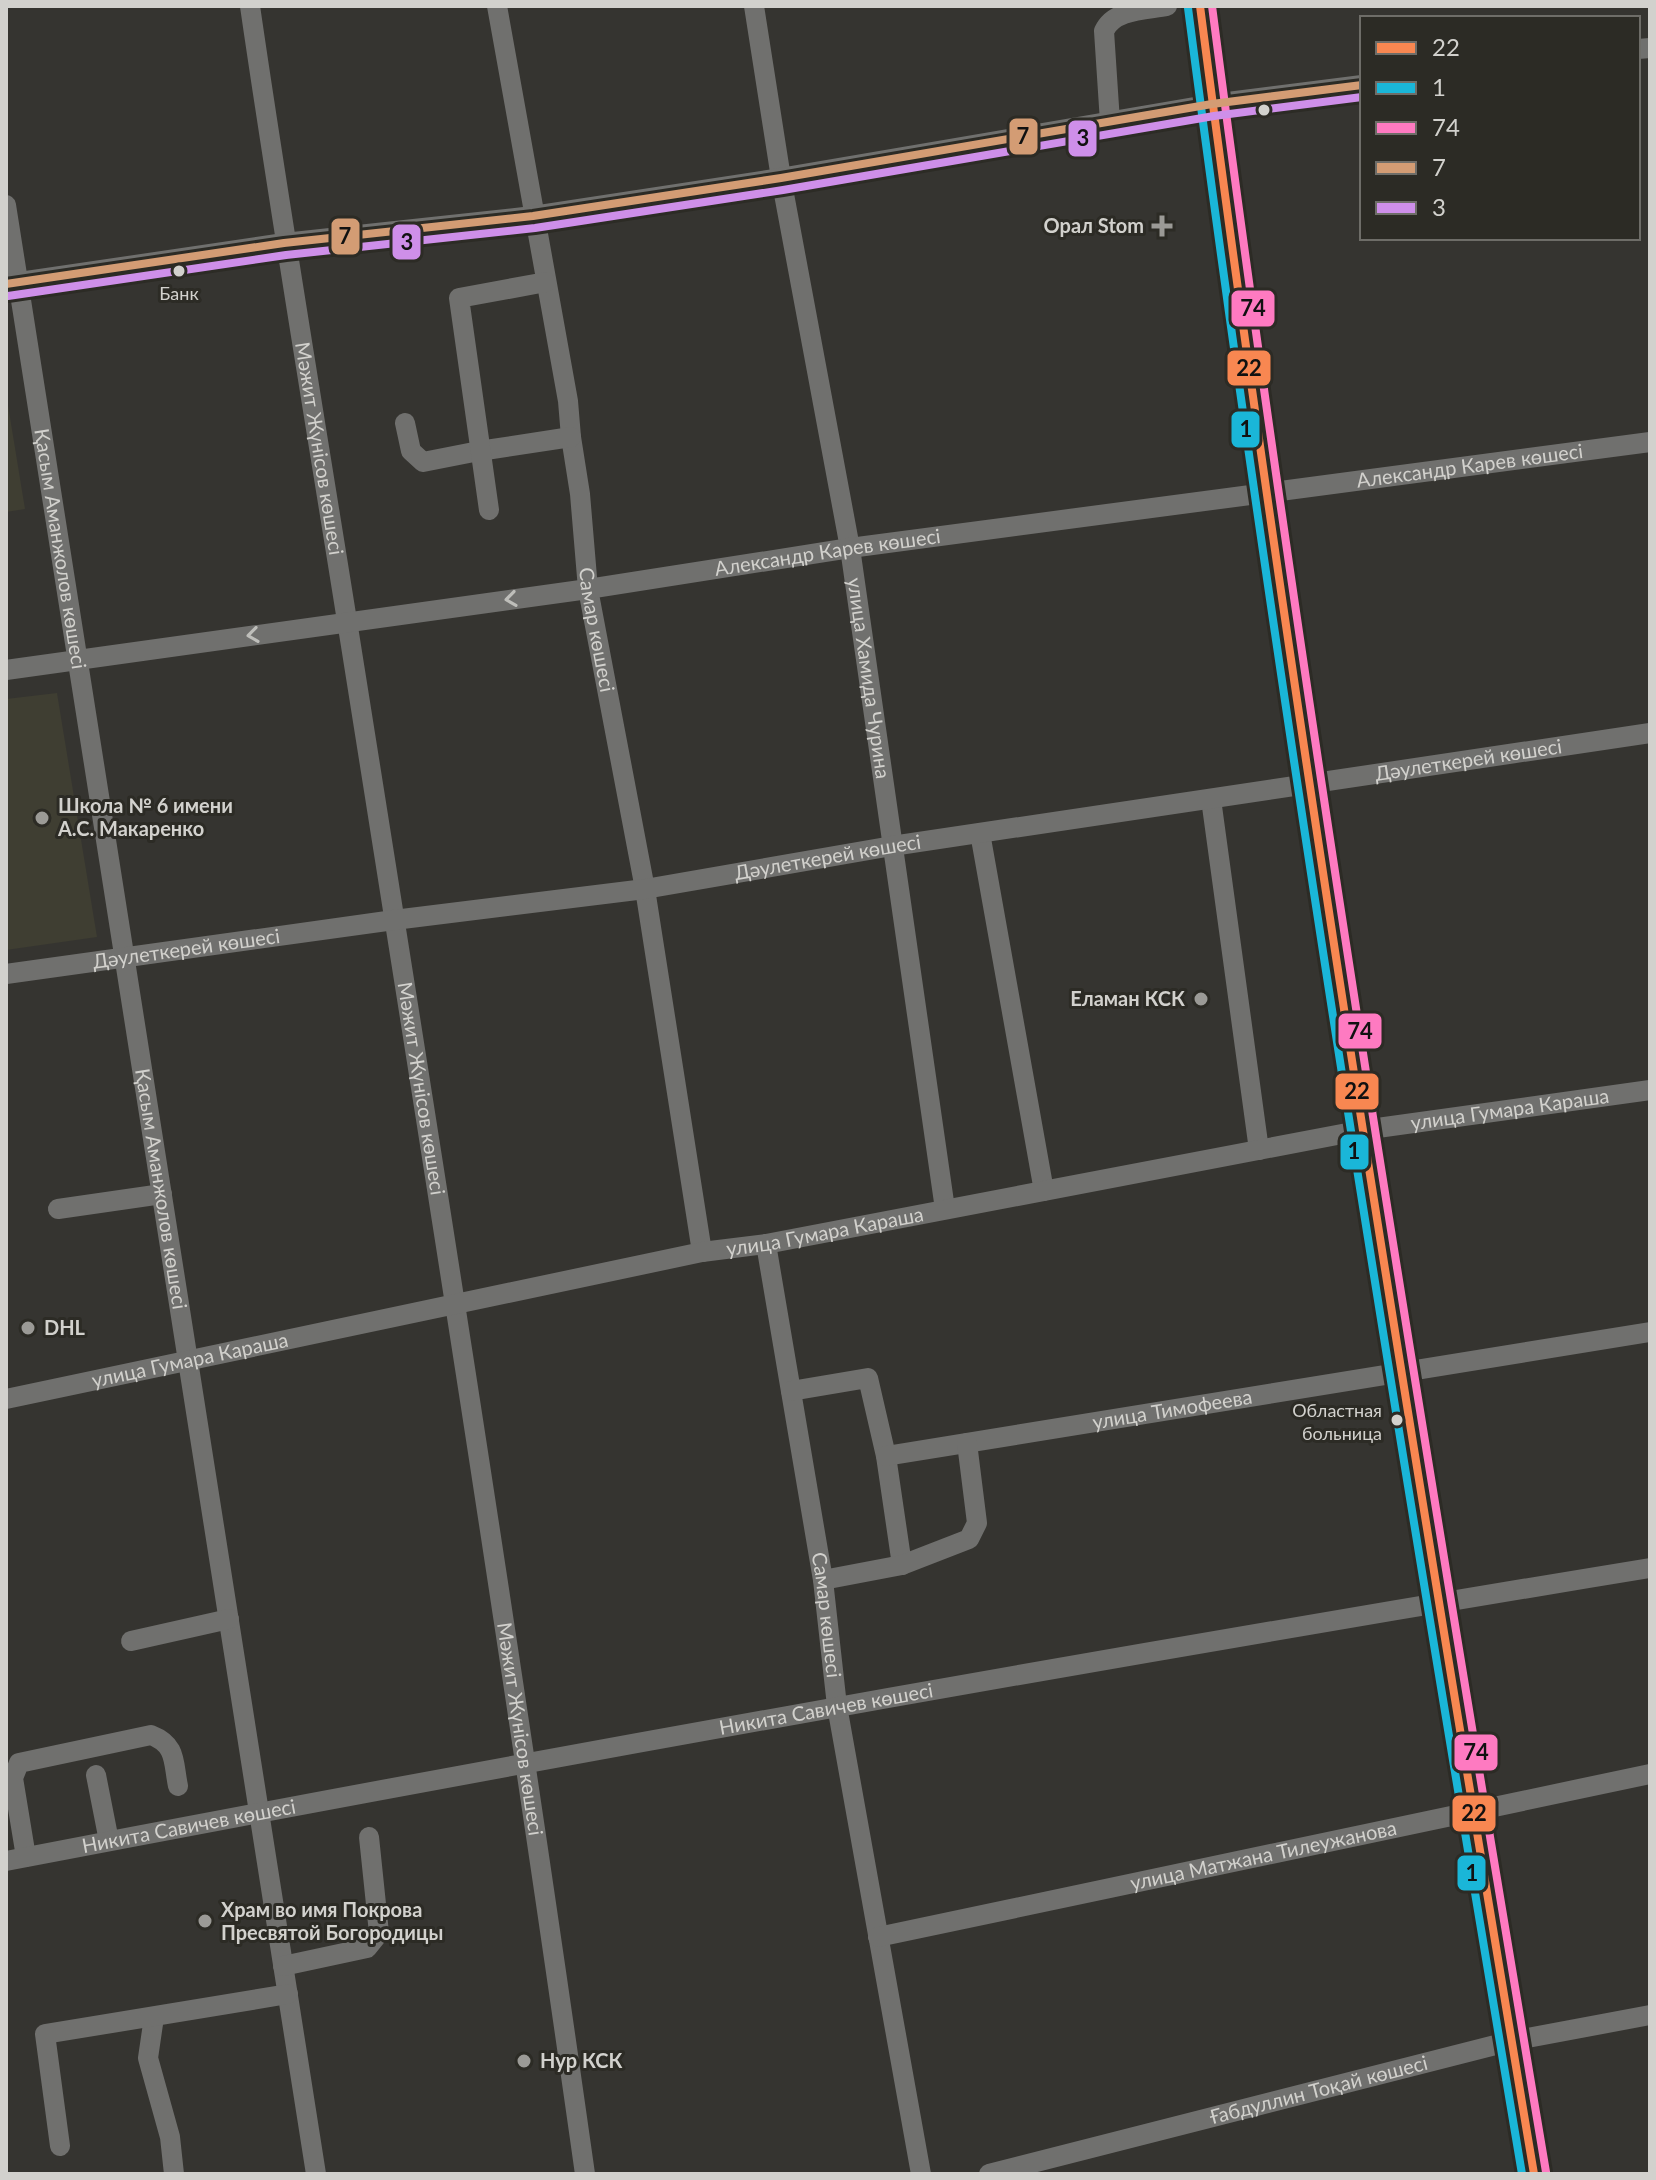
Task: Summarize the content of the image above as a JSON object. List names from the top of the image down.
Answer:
{
  "streets": {
    "street": [
      "Мәжит Жүнісов көшесі",
      "Александр Карев көшесі",
      "Қасым Аманжолов көшесі",
      "Самар көшесі",
      "улица Хамида Чурина",
      "Дәулеткерей көшесі",
      "улица Гумара Караша",
      "улица Тимофеева",
      "Никита Савичев көшесі",
      "улица Матжана Тилеужанова",
      "Ғабдуллин Тоқай көшесі"
    ]
  },
  "crossings": [
    ["Мәжит Жүнісов көшесі", "Александр Карев көшесі"],
    ["Мәжит Жүнісов көшесі", "Дәулеткерей көшесі"],
    ["Мәжит Жүнісов көшесі", "улица Гумара Караша"],
    ["Мәжит Жүнісов көшесі", "Никита Савичев көшесі"],
    ["Александр Карев көшесі", "Қасым Аманжолов көшесі"],
    ["Александр Карев көшесі", "Самар көшесі"],
    ["Александр Карев көшесі", "улица Хамида Чурина"],
    ["Қасым Аманжолов көшесі", "Дәулеткерей көшесі"],
    ["Қасым Аманжолов көшесі", "улица Гумара Караша"],
    ["Қасым Аманжолов көшесі", "Никита Савичев көшесі"],
    ["Самар көшесі", "Дәулеткерей көшесі"],
    ["Самар көшесі", "улица Гумара Караша"],
    ["Самар көшесі", "Никита Савичев көшесі"],
    ["Самар көшесі", "улица Матжана Тилеужанова"],
    ["улица Хамида Чурина", "Дәулеткерей көшесі"],
    ["улица Хамида Чурина", "улица Гумара Караша"]
  ],
  "places": {
    "health": ["Орал Stom"],
    "other": [
      "Банк",
      "Школа № 6 имени А.С. Макаренко",
      "Еламан КСК",
      "DHL",
      "Областная больница",
      "Храм во имя Покрова Пресвятой Богородицы",
      "Нур КСК"
    ]
  },
  "lines": [
    "transit line 22",
    "transit line 74",
    "transit line 1",
    "transit line 7",
    "transit line 3"
  ],
  "legend": [
    "22",
    "1",
    "74",
    "7",
    "3"
  ]
}
